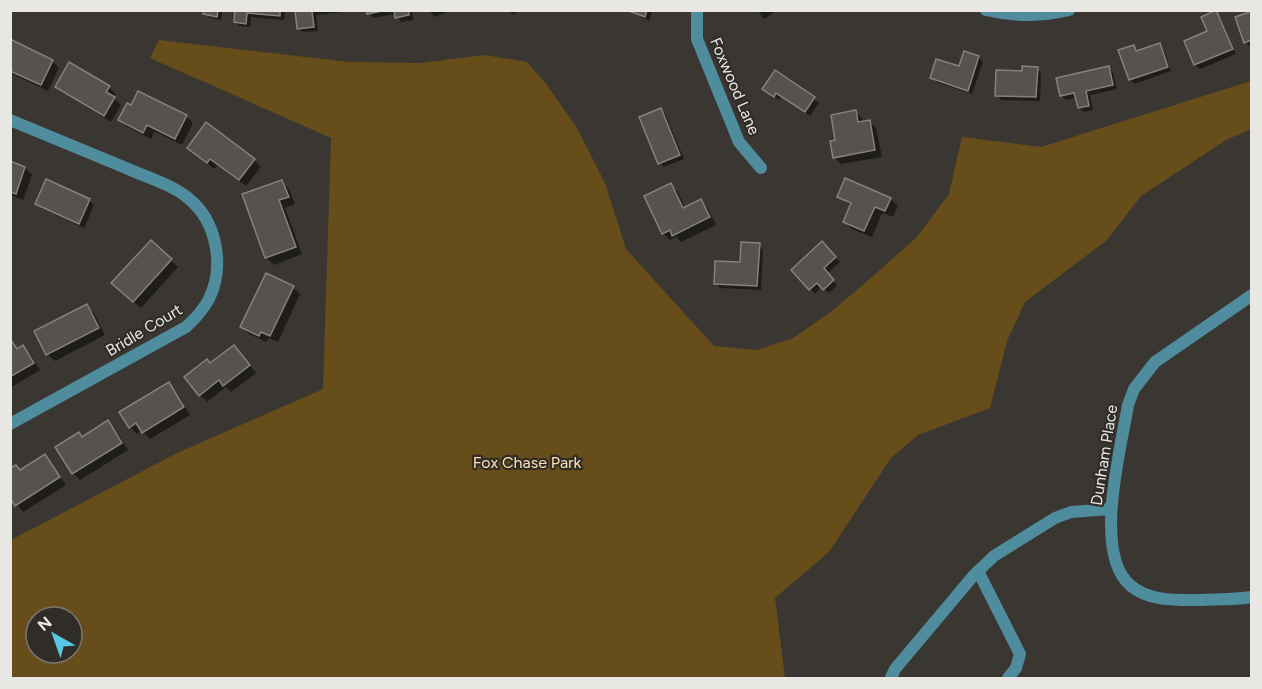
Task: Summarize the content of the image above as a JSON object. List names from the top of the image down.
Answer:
{
  "streets": {
    "street": ["Foxwood Lane", "Bridle Court", "Dunham Place"]
  },
  "parks": ["Fox Chase Park"],
  "north": "top left"
}
